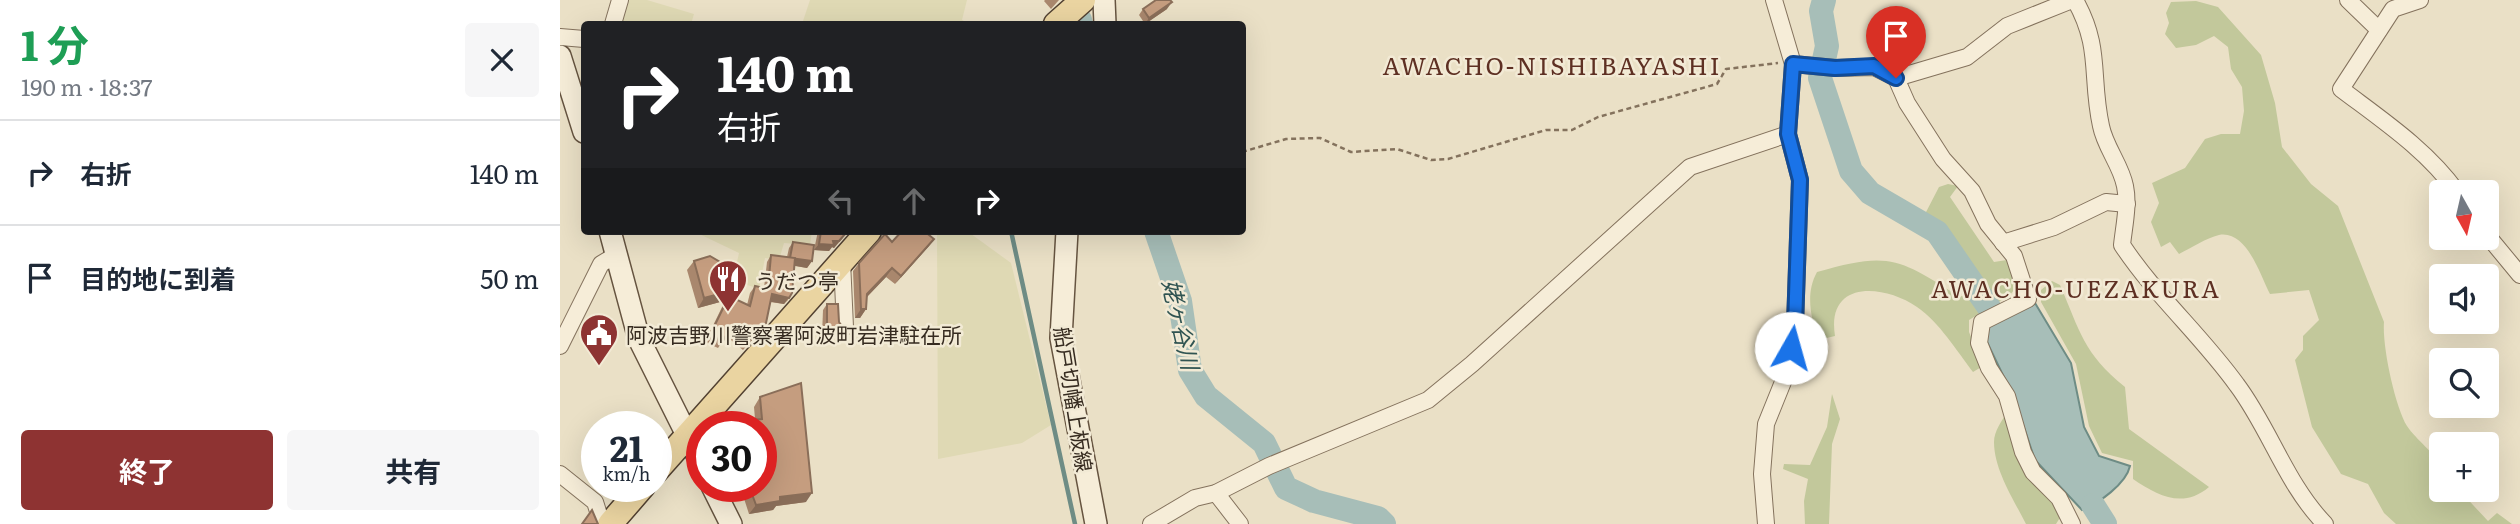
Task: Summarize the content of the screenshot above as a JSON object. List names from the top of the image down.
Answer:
{
  "streets": {
    "main road": ["船戸切幡上板線"]
  },
  "districts": ["AWACHO-NISHIBAYASHI", "AWACHO-UEZAKURA"],
  "water": ["姥ヶ谷川"],
  "places": {
    "restaurant": ["うだつ亭"],
    "public building": ["阿波吉野川警察署阿波町岩津駐在所"]
  },
  "north": "bottom",
  "page": {
    "heading": ["1 分", "190 m · 18:37"],
    "turn": ["140 m", "右折"],
    "list": [
      {
        "name": "右折",
        "value": "140 m"
      },
      {
        "name": "目的地に到着",
        "value": "50 m"
      }
    ],
    "map_buttons": "+",
    "speed": "21 km/h",
    "limit": "30",
    "buttons": ["終了", "共有"]
  }
}
